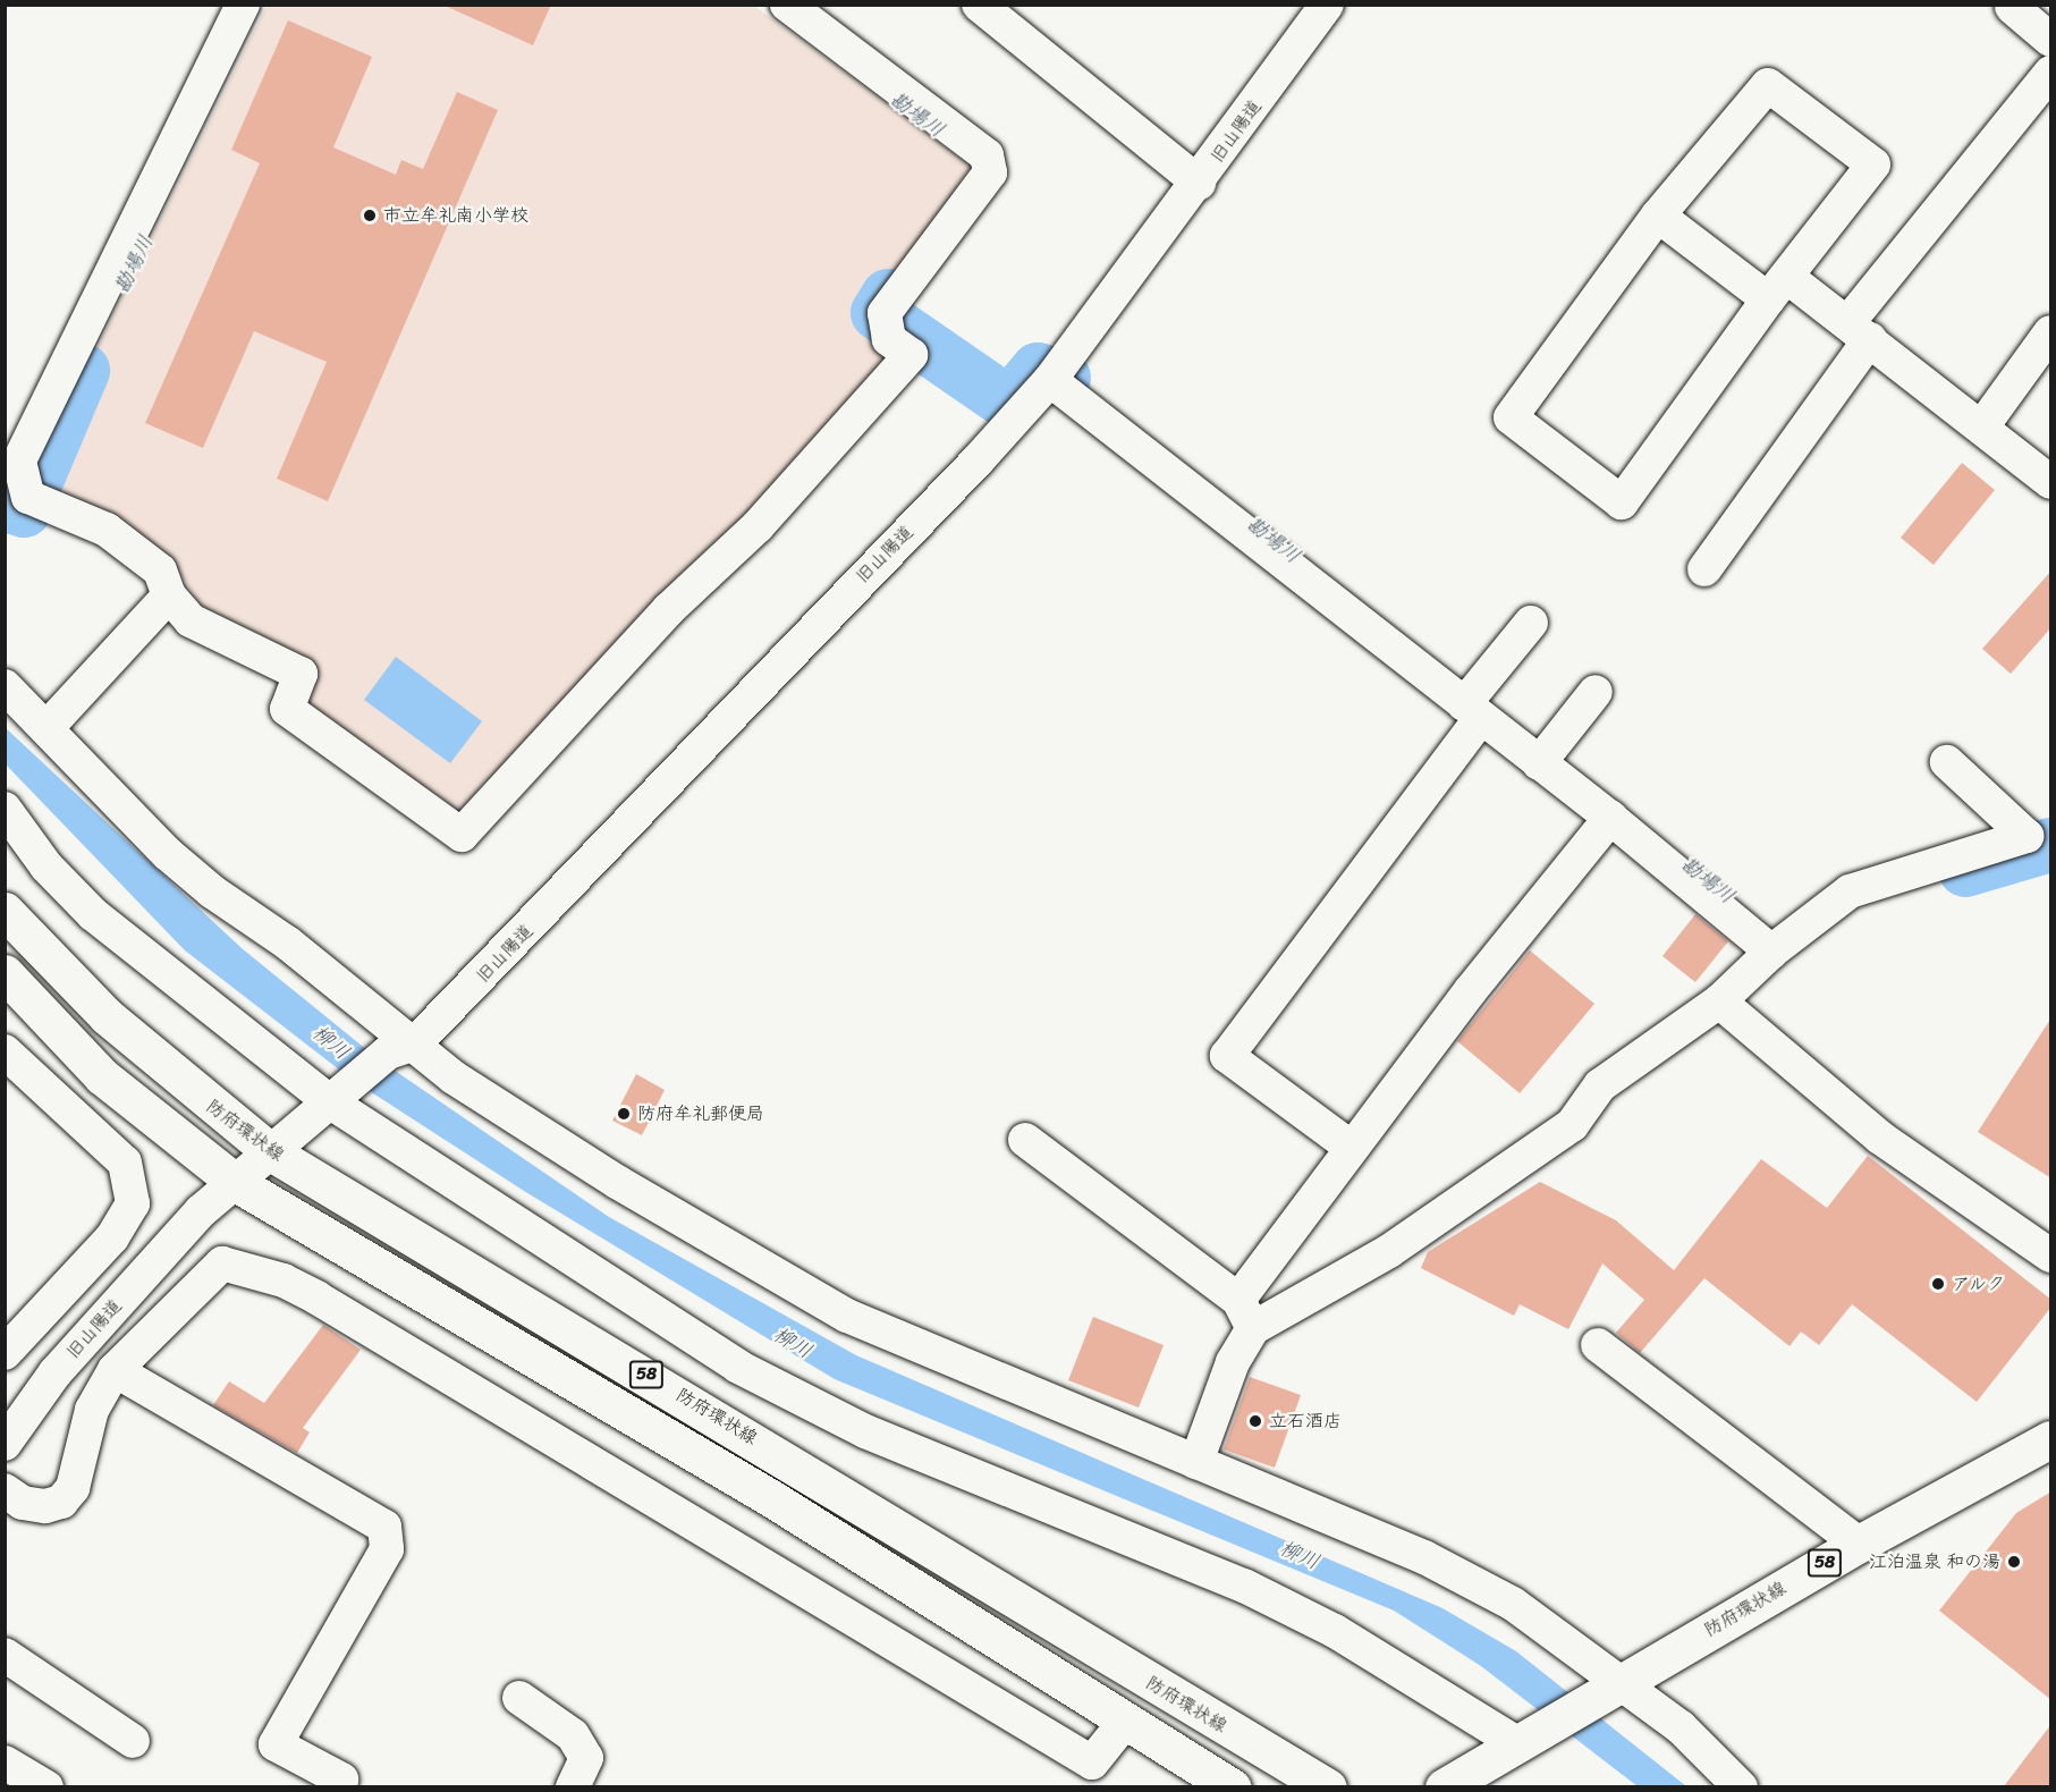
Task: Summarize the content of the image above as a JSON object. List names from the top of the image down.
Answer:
{
  "streets": {
    "main road": ["防府環状線", "58"],
    "street": ["旧山陽道"]
  },
  "crossings": [
    ["旧山陽道", "防府環状線"],
    ["旧山陽道", "58"]
  ],
  "water": ["勘場川", "柳川"],
  "places": [
    "市立牟礼南小学校",
    "防府牟礼郵便局",
    "アルク",
    "立石酒店",
    "江泊温泉 和の湯"
  ]
}
